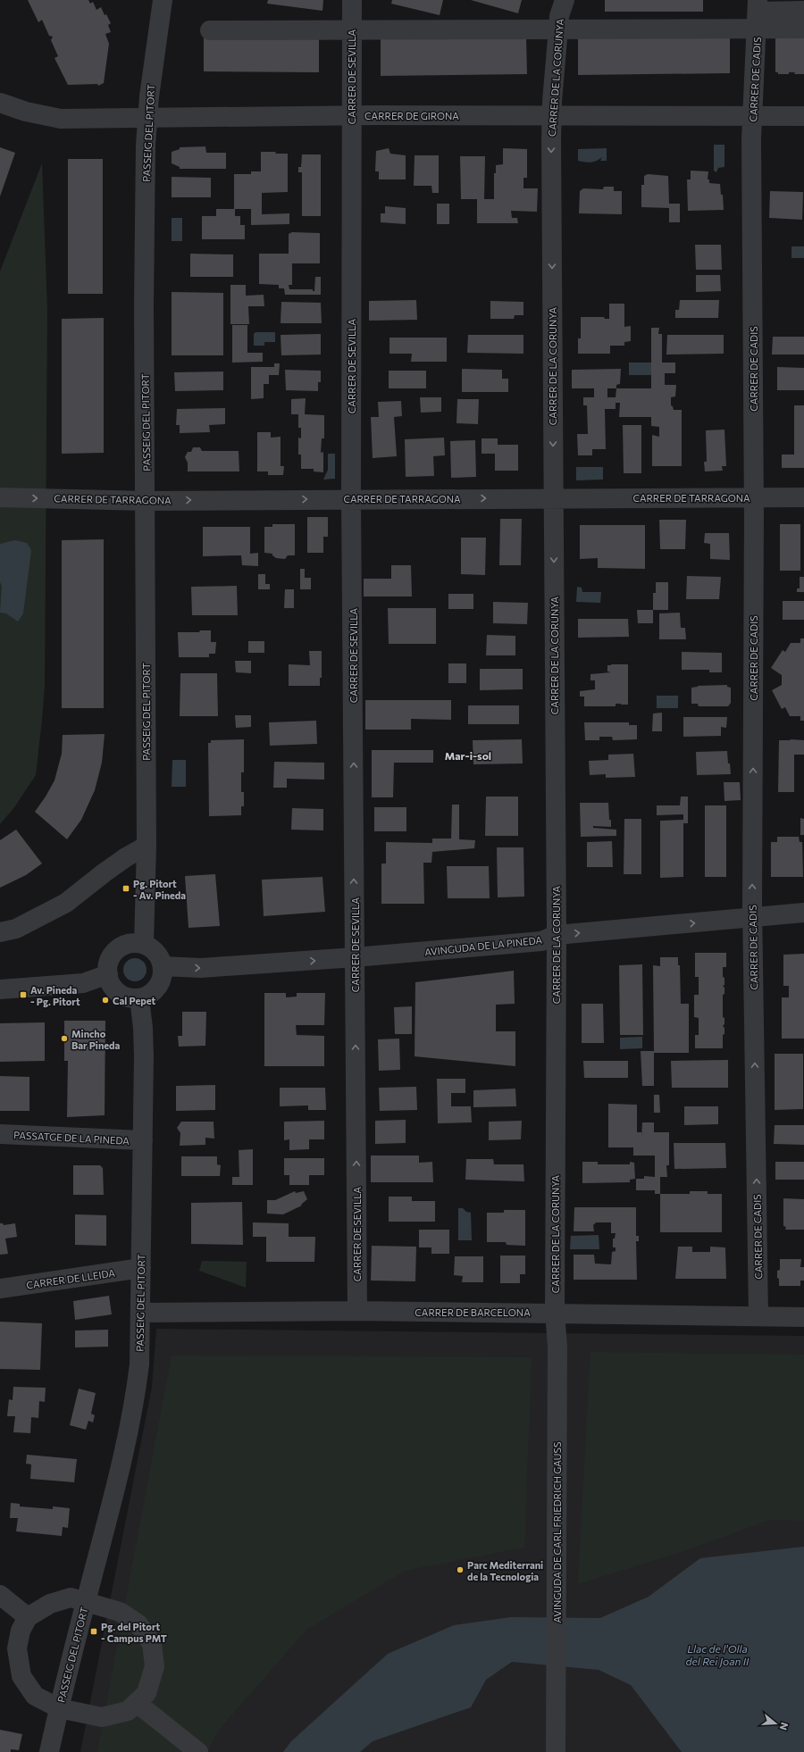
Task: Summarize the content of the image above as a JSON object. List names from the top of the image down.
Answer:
{
  "streets": {
    "street": [
      "CARRER DE SEVILLA",
      "CARRER DE LA CORUNYA",
      "CARRER DE CADIS",
      "CARRER DE GIRONA",
      "PASSEIG DEL PITORT",
      "CARRER DE TARRAGONA",
      "AVINGUDA DE LA PINEDA",
      "PASSATGE DE LA PINEDA",
      "CARRER DE LLEIDA",
      "CARRER DE BARCELONA",
      "AVINGUDA DE CARL FRIEDRICH GAUSS"
    ]
  },
  "crossings": [
    ["CARRER DE SEVILLA", "CARRER DE GIRONA"],
    ["CARRER DE SEVILLA", "CARRER DE TARRAGONA"],
    ["CARRER DE SEVILLA", "AVINGUDA DE LA PINEDA"],
    ["CARRER DE SEVILLA", "CARRER DE BARCELONA"],
    ["CARRER DE LA CORUNYA", "CARRER DE GIRONA"],
    ["CARRER DE LA CORUNYA", "CARRER DE TARRAGONA"],
    ["CARRER DE LA CORUNYA", "AVINGUDA DE LA PINEDA"],
    ["CARRER DE LA CORUNYA", "CARRER DE BARCELONA"],
    ["CARRER DE LA CORUNYA", "AVINGUDA DE CARL FRIEDRICH GAUSS"],
    ["CARRER DE CADIS", "CARRER DE GIRONA"],
    ["CARRER DE CADIS", "CARRER DE TARRAGONA"],
    ["CARRER DE CADIS", "AVINGUDA DE LA PINEDA"],
    ["CARRER DE CADIS", "CARRER DE BARCELONA"],
    ["CARRER DE GIRONA", "PASSEIG DEL PITORT"],
    ["PASSEIG DEL PITORT", "CARRER DE TARRAGONA"],
    ["PASSEIG DEL PITORT", "AVINGUDA DE LA PINEDA"],
    ["PASSEIG DEL PITORT", "PASSATGE DE LA PINEDA"],
    ["PASSEIG DEL PITORT", "CARRER DE LLEIDA"],
    ["PASSEIG DEL PITORT", "CARRER DE BARCELONA"],
    ["CARRER DE BARCELONA", "AVINGUDA DE CARL FRIEDRICH GAUSS"]
  ],
  "one_way": [
    "CARRER DE SEVILLA",
    "CARRER DE LA CORUNYA",
    "CARRER DE CADIS",
    "CARRER DE TARRAGONA",
    "AVINGUDA DE LA PINEDA"
  ],
  "districts": ["Mar-i-sol"],
  "water": ["Llac de l'Olla del Rei Joan II"],
  "places": {
    "transit": ["Pg. Pitort - Av. Pineda", "Av. Pineda - Pg. Pitort", "Pg. del Pitort - Campus PMT"],
    "other": ["Cal Pepet", "Mincho Bar Pineda", "Parc Mediterrani de la Tecnologia"]
  },
  "north": "right"
}
